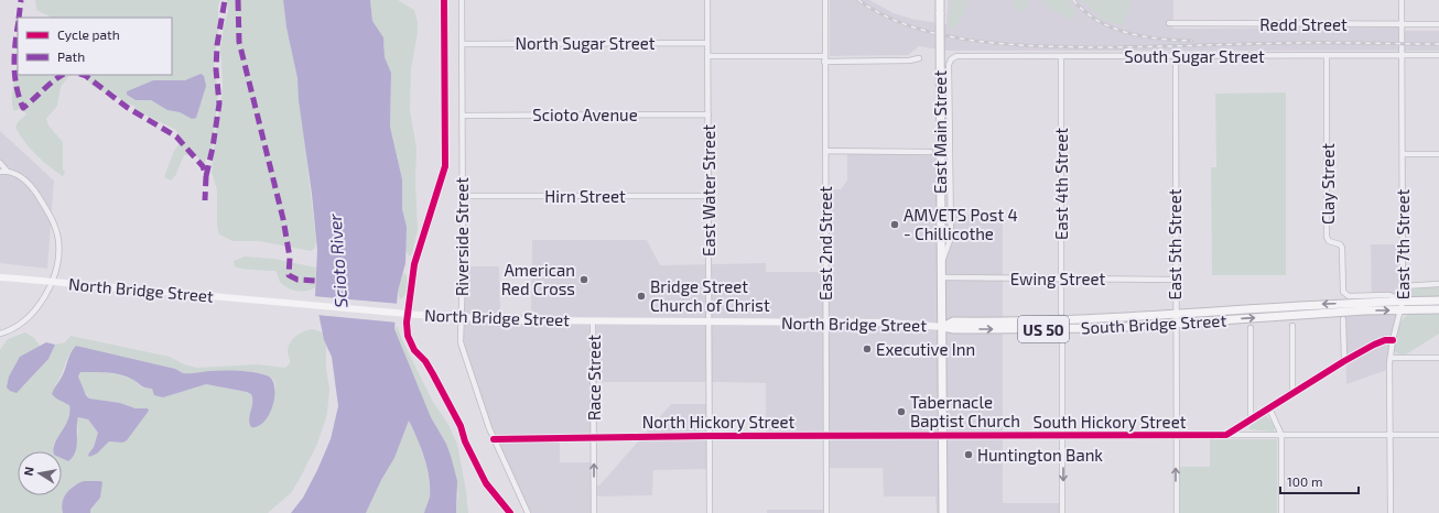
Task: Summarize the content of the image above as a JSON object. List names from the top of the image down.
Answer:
{
  "streets": {
    "main road": [
      "East Main Street",
      "North Bridge Street",
      "South Bridge Street",
      "US 50"
    ],
    "street": [
      "Redd Street",
      "North Sugar Street",
      "South Sugar Street",
      "Scioto Avenue",
      "East 4th Street",
      "Clay Street",
      "East Water Street",
      "Hirn Street",
      "Riverside Street",
      "East 2nd Street",
      "East 5th Street",
      "East 7th Street",
      "Ewing Street",
      "Race Street",
      "North Hickory Street",
      "South Hickory Street"
    ]
  },
  "crossings": [
    ["Redd Street", "East 7th Street"],
    ["North Sugar Street", "East Water Street"],
    ["North Sugar Street", "Riverside Street"],
    ["South Sugar Street", "East Main Street"],
    ["South Sugar Street", "East 4th Street"],
    ["South Sugar Street", "Clay Street"],
    ["South Sugar Street", "East 5th Street"],
    ["South Sugar Street", "East 7th Street"],
    ["Scioto Avenue", "East Water Street"],
    ["Scioto Avenue", "Riverside Street"],
    ["East Main Street", "Ewing Street"],
    ["East Main Street", "North Bridge Street"],
    ["East Main Street", "South Bridge Street"],
    ["East Main Street", "North Hickory Street"],
    ["East Main Street", "South Hickory Street"],
    ["East 4th Street", "Ewing Street"],
    ["Clay Street", "East 7th Street"],
    ["Clay Street", "South Bridge Street"],
    ["East Water Street", "Hirn Street"],
    ["East Water Street", "North Bridge Street"],
    ["East Water Street", "North Hickory Street"],
    ["Hirn Street", "Riverside Street"],
    ["Riverside Street", "North Bridge Street"],
    ["Riverside Street", "North Hickory Street"],
    ["East 2nd Street", "North Bridge Street"],
    ["East 2nd Street", "North Hickory Street"],
    ["East 5th Street", "Ewing Street"],
    ["East 5th Street", "South Bridge Street"],
    ["East 5th Street", "South Hickory Street"],
    ["East 7th Street", "South Bridge Street"],
    ["East 7th Street", "South Hickory Street"],
    ["North Bridge Street", "South Bridge Street"],
    ["North Bridge Street", "Race Street"],
    ["Race Street", "North Hickory Street"],
    ["North Hickory Street", "South Hickory Street"]
  ],
  "one_way": ["Race Street"],
  "water": ["Scioto River"],
  "places": [
    "AMVETS Post 4 - Chillicothe",
    "American Red Cross",
    "Bridge Street Church of Christ",
    "Executive Inn",
    "Tabernacle Baptist Church",
    "Huntington Bank"
  ],
  "legend": ["Cycle path", "Path"],
  "scale_bar": "100 m",
  "north": "left"
}
